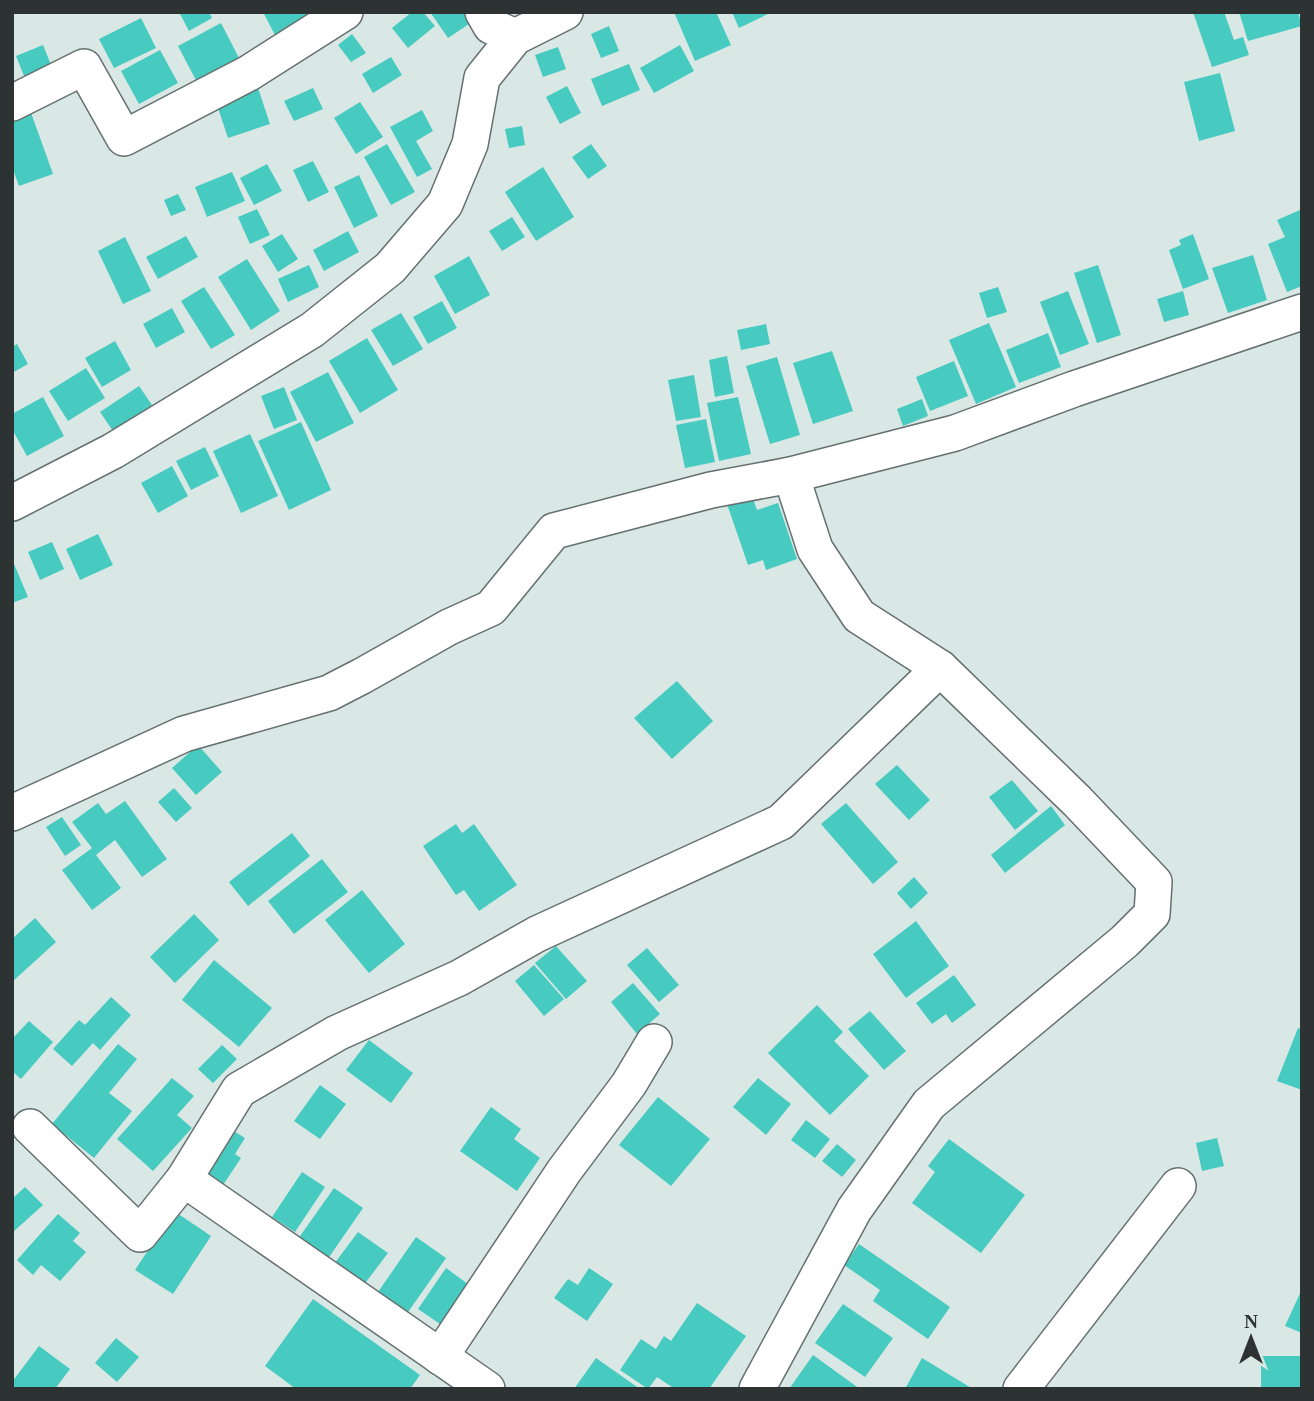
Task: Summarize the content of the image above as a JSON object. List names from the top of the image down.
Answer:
{
  "north": "top"
}
